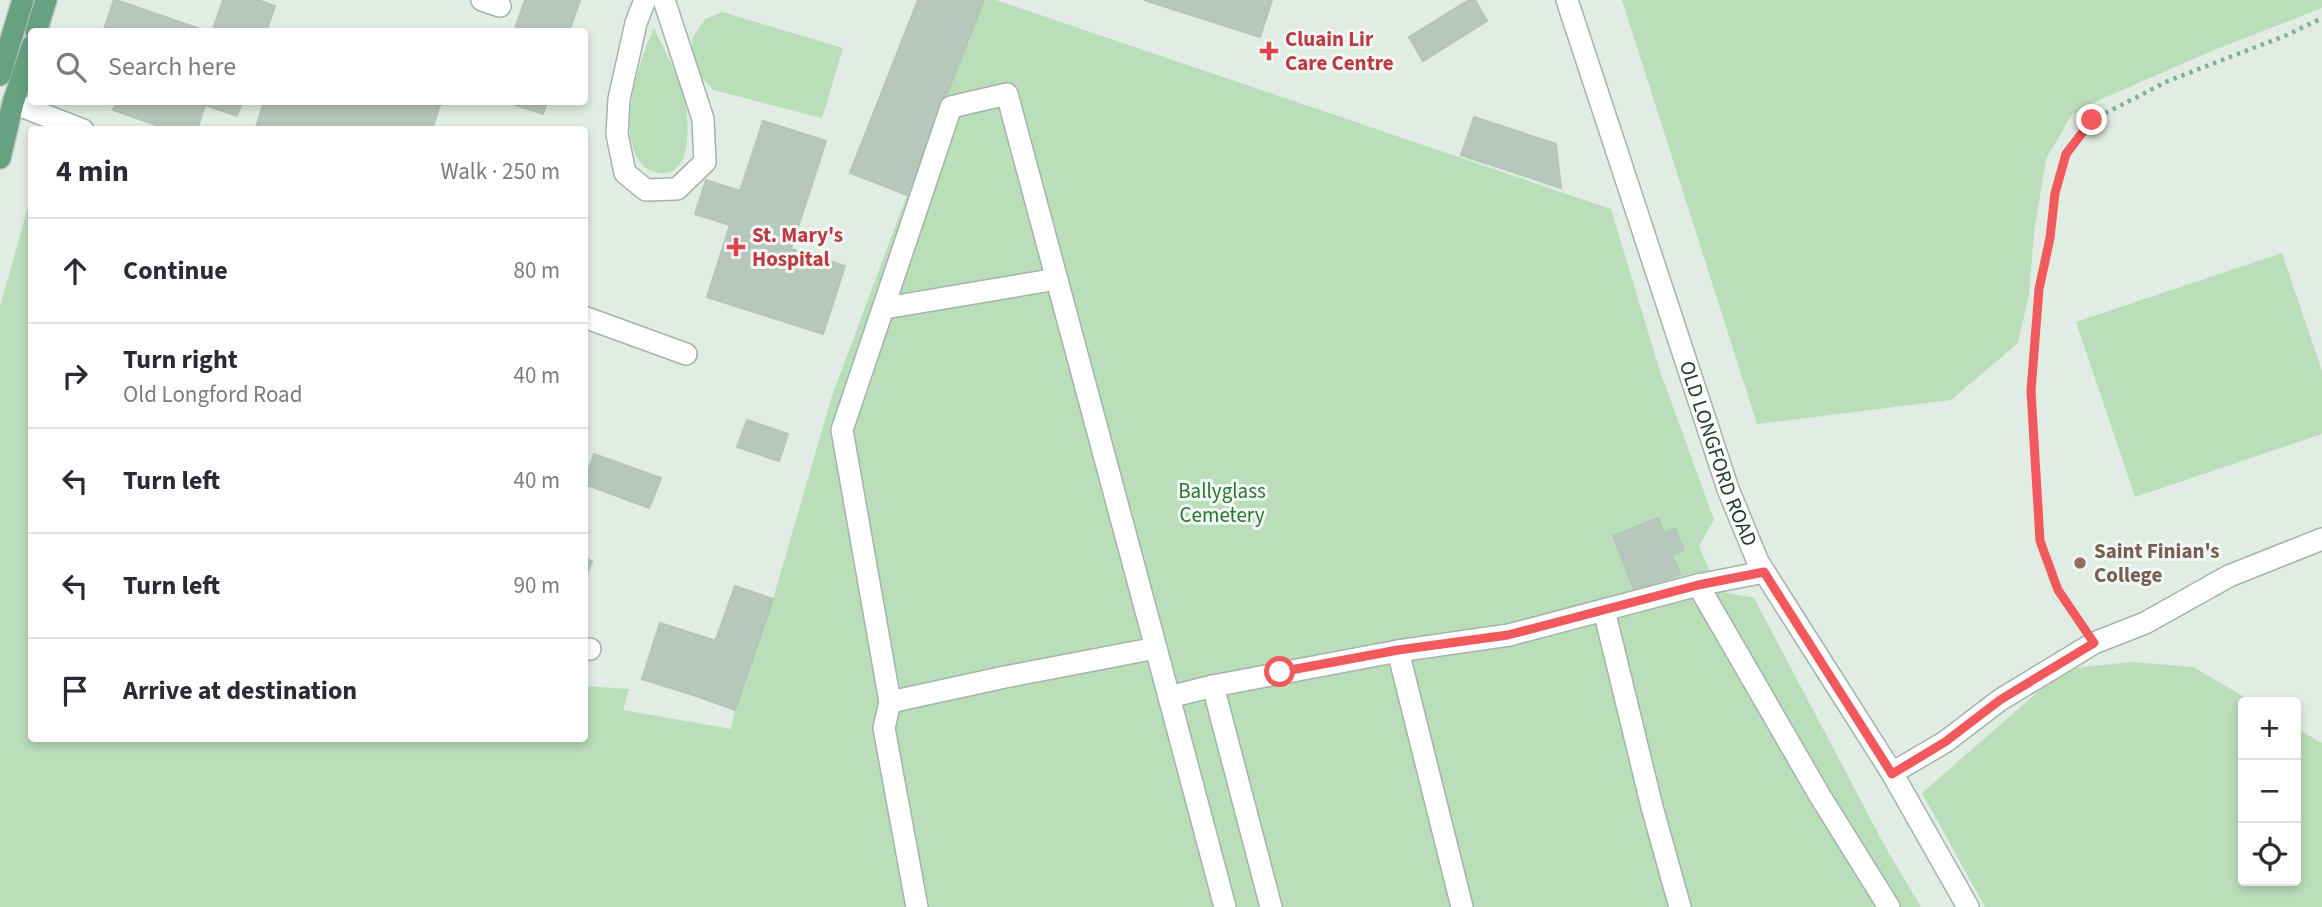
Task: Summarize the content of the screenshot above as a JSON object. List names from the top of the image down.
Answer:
{
  "streets": {
    "street": ["OLD LONGFORD ROAD"]
  },
  "parks": ["Ballyglass Cemetery"],
  "places": {
    "health": ["Cluain Lir Care Centre", "St. Mary's Hospital"],
    "other": ["Saint Finian's College"]
  },
  "page": {
    "search": "Search here",
    "heading": ["4 min", "Walk · 250 m"],
    "list": [
      ["Continue", "80 m"],
      ["Turn right", "Old Longford Road", "40 m"],
      ["Turn left", "40 m"],
      ["Turn left", "90 m"],
      "Arrive at destination"
    ],
    "map_buttons": ["+", "−"]
  }
}
